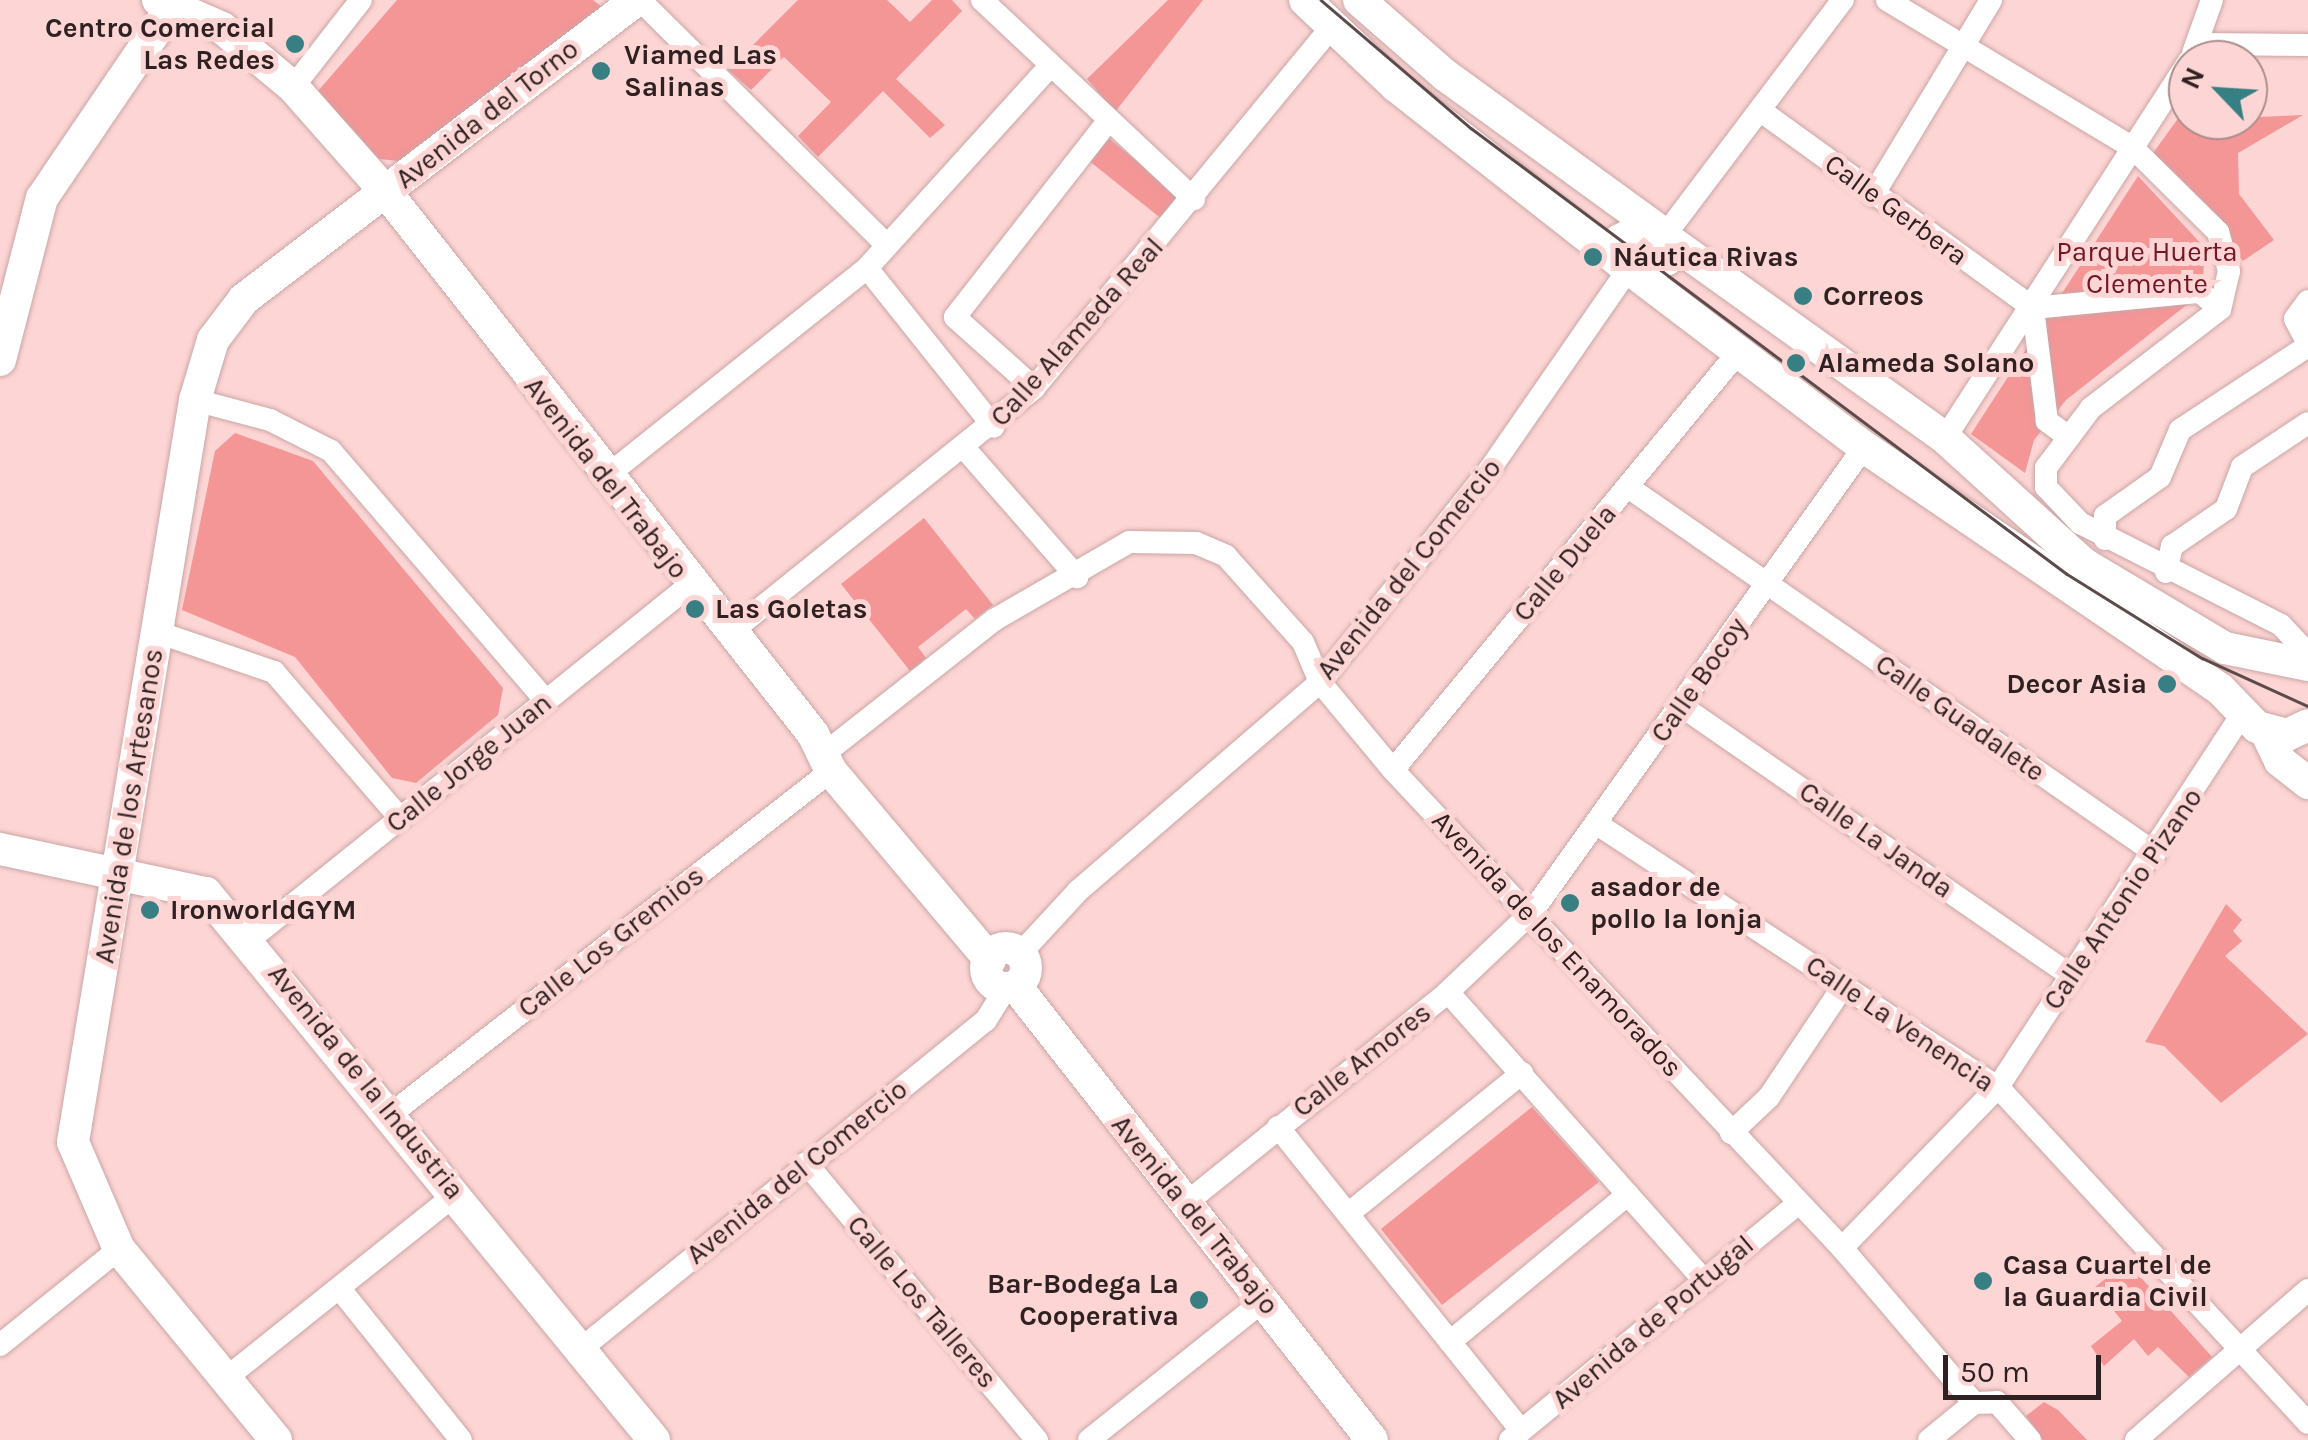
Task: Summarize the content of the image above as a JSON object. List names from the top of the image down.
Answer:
{
  "streets": {
    "street": [
      "Avenida del Torno",
      "Calle Gerbera",
      "Calle Alameda Real",
      "Avenida del Trabajo",
      "Calle Duela",
      "Avenida del Comercio",
      "Calle Bocoy",
      "Calle Guadalete",
      "Calle Jorge Juan",
      "Avenida de los Artesanos",
      "Calle La Janda",
      "Calle Antonio Pizano",
      "Calle Los Gremios",
      "Avenida de los Enamorados",
      "Calle La Venencia",
      "Calle Amores",
      "Avenida de la Industria",
      "Calle Los Talleres",
      "Avenida de Portugal"
    ]
  },
  "crossings": [
    ["Avenida del Torno", "Avenida del Trabajo"],
    ["Avenida del Torno", "Avenida de los Artesanos"],
    ["Calle Alameda Real", "Avenida del Trabajo"],
    ["Avenida del Trabajo", "Avenida del Comercio"],
    ["Avenida del Trabajo", "Calle Jorge Juan"],
    ["Avenida del Trabajo", "Avenida de los Artesanos"],
    ["Avenida del Trabajo", "Calle Los Gremios"],
    ["Avenida del Trabajo", "Calle Amores"],
    ["Calle Duela", "Calle Guadalete"],
    ["Calle Duela", "Avenida de los Enamorados"],
    ["Avenida del Comercio", "Avenida de los Enamorados"],
    ["Avenida del Comercio", "Avenida de la Industria"],
    ["Avenida del Comercio", "Calle Los Talleres"],
    ["Calle Bocoy", "Calle Guadalete"],
    ["Calle Bocoy", "Calle La Janda"],
    ["Calle Bocoy", "Avenida de los Enamorados"],
    ["Calle Bocoy", "Calle La Venencia"],
    ["Calle Bocoy", "Calle Amores"],
    ["Calle Guadalete", "Calle Antonio Pizano"],
    ["Calle Jorge Juan", "Avenida de la Industria"],
    ["Avenida de los Artesanos", "Avenida de la Industria"],
    ["Calle La Janda", "Calle Antonio Pizano"],
    ["Calle Antonio Pizano", "Avenida de los Enamorados"],
    ["Calle Antonio Pizano", "Calle La Venencia"],
    ["Calle Los Gremios", "Avenida de los Enamorados"],
    ["Calle Los Gremios", "Avenida de la Industria"],
    ["Avenida de los Enamorados", "Calle Amores"],
    ["Avenida de los Enamorados", "Avenida de Portugal"]
  ],
  "parks": ["Parque Huerta Clemente"],
  "places": [
    "Centro Comercial Las Redes",
    "Viamed Las Salinas",
    "Náutica Rivas",
    "Correos",
    "Alameda Solano",
    "Las Goletas",
    "Decor Asia",
    "asador de pollo la lonja",
    "IronworldGYM",
    "Casa Cuartel de la Guardia Civil",
    "Bar-Bodega La Cooperativa"
  ],
  "scale_bar": "50 m",
  "north": "top left"
}
